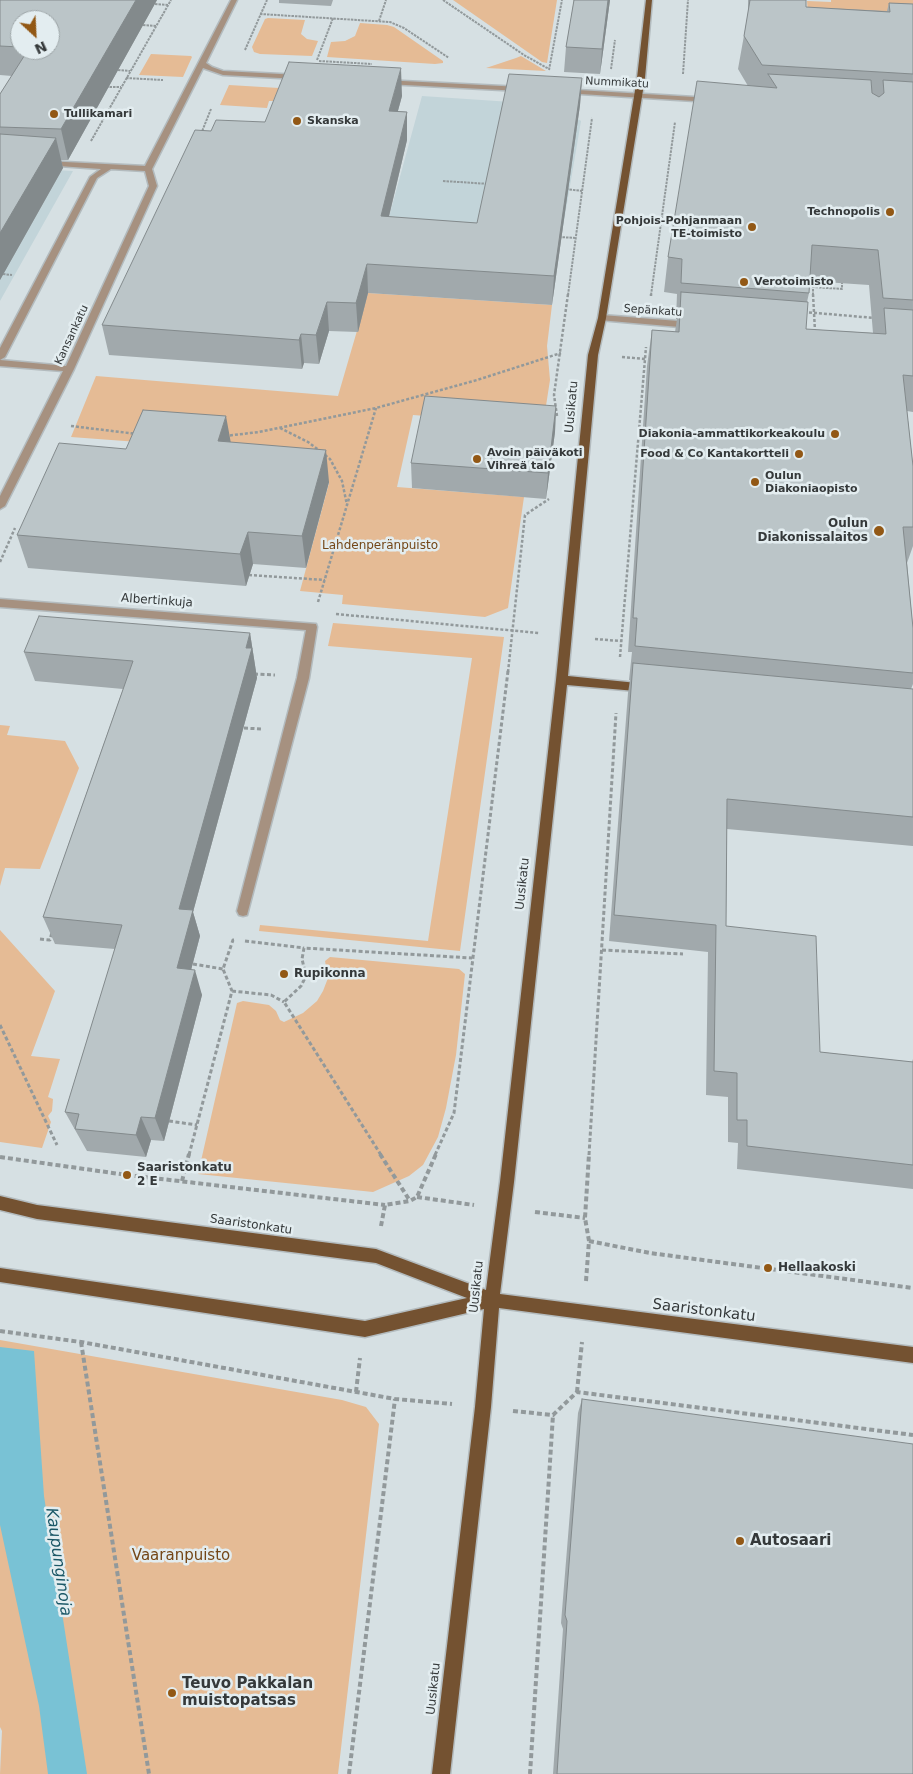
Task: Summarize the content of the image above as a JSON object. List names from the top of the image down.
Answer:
{
  "streets": {
    "main road": ["Uusikatu", "Saaristonkatu"],
    "street": [
      "Nummikatu",
      "Sepänkatu",
      "Kansankatu",
      "Albertinkuja"
    ]
  },
  "crossings": [
    ["Nummikatu", "Uusikatu"],
    ["Sepänkatu", "Uusikatu"],
    ["Uusikatu", "Saaristonkatu"]
  ],
  "water": ["Kaupunginoja"],
  "parks": ["Lahdenperänpuisto", "Vaaranpuisto"],
  "places": [
    "Tullikamari",
    "Skanska",
    "Technopolis",
    "Pohjois-Pohjanmaan TE-toimisto",
    "Verotoimisto",
    "Diakonia-ammattikorkeakoulu",
    "Food & Co Kantakortteli",
    "Avoin päiväkoti Vihreä talo",
    "Oulun Diakoniaopisto",
    "Oulun Diakonissalaitos",
    "Rupikonna",
    "Saaristonkatu 2 E",
    "Hellaakoski",
    "Autosaari",
    "Teuvo Pakkalan muistopatsas"
  ],
  "north": "bottom right"
}
